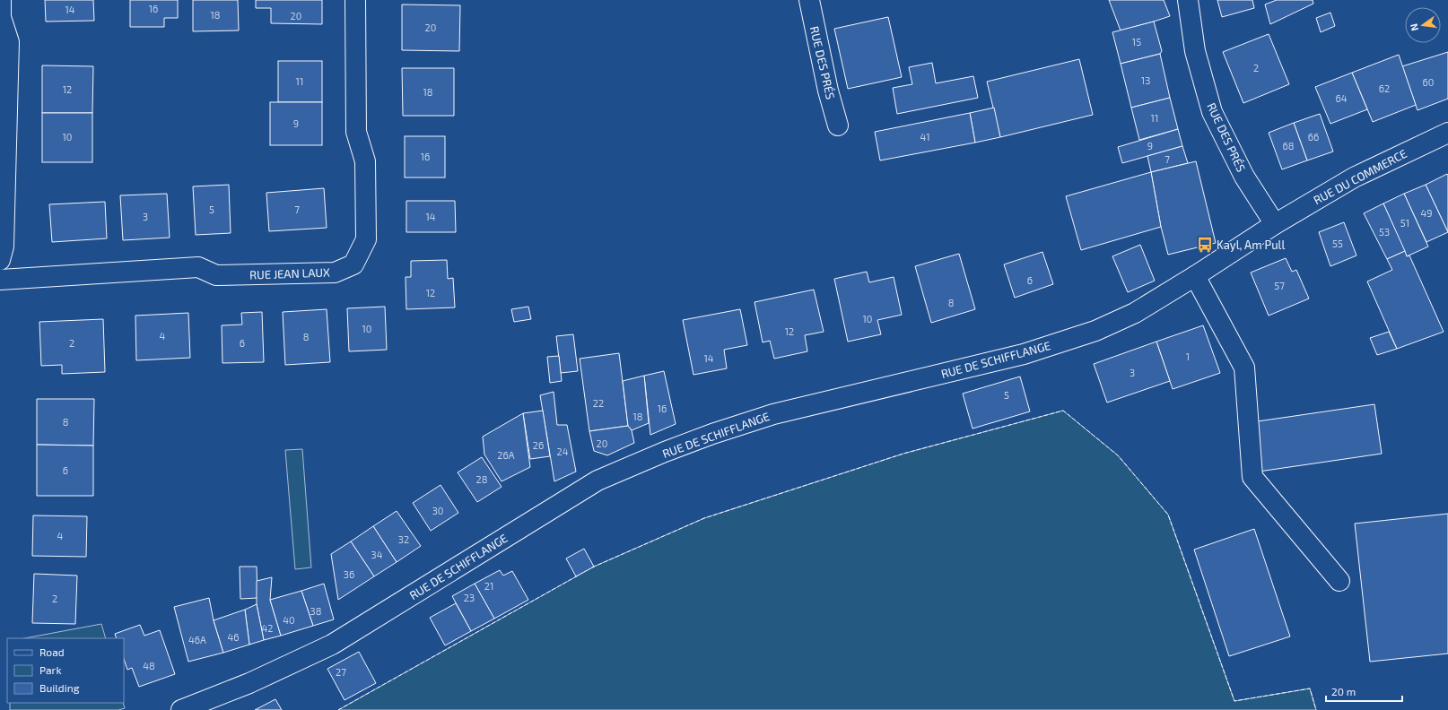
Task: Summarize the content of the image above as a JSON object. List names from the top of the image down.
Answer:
{
  "streets": {
    "street": [
      "RUE DES PRÉS",
      "RUE DU COMMERCE",
      "RUE JEAN LAUX",
      "RUE DE SCHIFFLANGE"
    ]
  },
  "crossings": [
    ["RUE DES PRÉS", "RUE DU COMMERCE"],
    ["RUE DES PRÉS", "RUE DE SCHIFFLANGE"],
    ["RUE DU COMMERCE", "RUE DE SCHIFFLANGE"]
  ],
  "places": {
    "bus stop": ["Kayl, Am Pull"]
  },
  "house_numbers": [
    "16",
    "14",
    "18",
    "20",
    "20",
    "15",
    "2",
    "13",
    "11",
    "60",
    "62",
    "12",
    "18",
    "64",
    "11",
    "9",
    "10",
    "41",
    "66",
    "9",
    "68",
    "16",
    "7",
    "5",
    "7",
    "49",
    "3",
    "14",
    "51",
    "53",
    "55",
    "6",
    "57",
    "12",
    "8",
    "10",
    "10",
    "12",
    "4",
    "8",
    "2",
    "6",
    "1",
    "14",
    "3",
    "5",
    "22",
    "16",
    "18",
    "8",
    "20",
    "26",
    "24",
    "26A",
    "6",
    "28",
    "30",
    "4",
    "32",
    "34",
    "36",
    "21",
    "23",
    "2",
    "38",
    "40",
    "42",
    "46",
    "46A",
    "48",
    "27"
  ],
  "legend": ["Road", "Park", "Building"],
  "scale_bar": "20 m",
  "north": "left"
}
